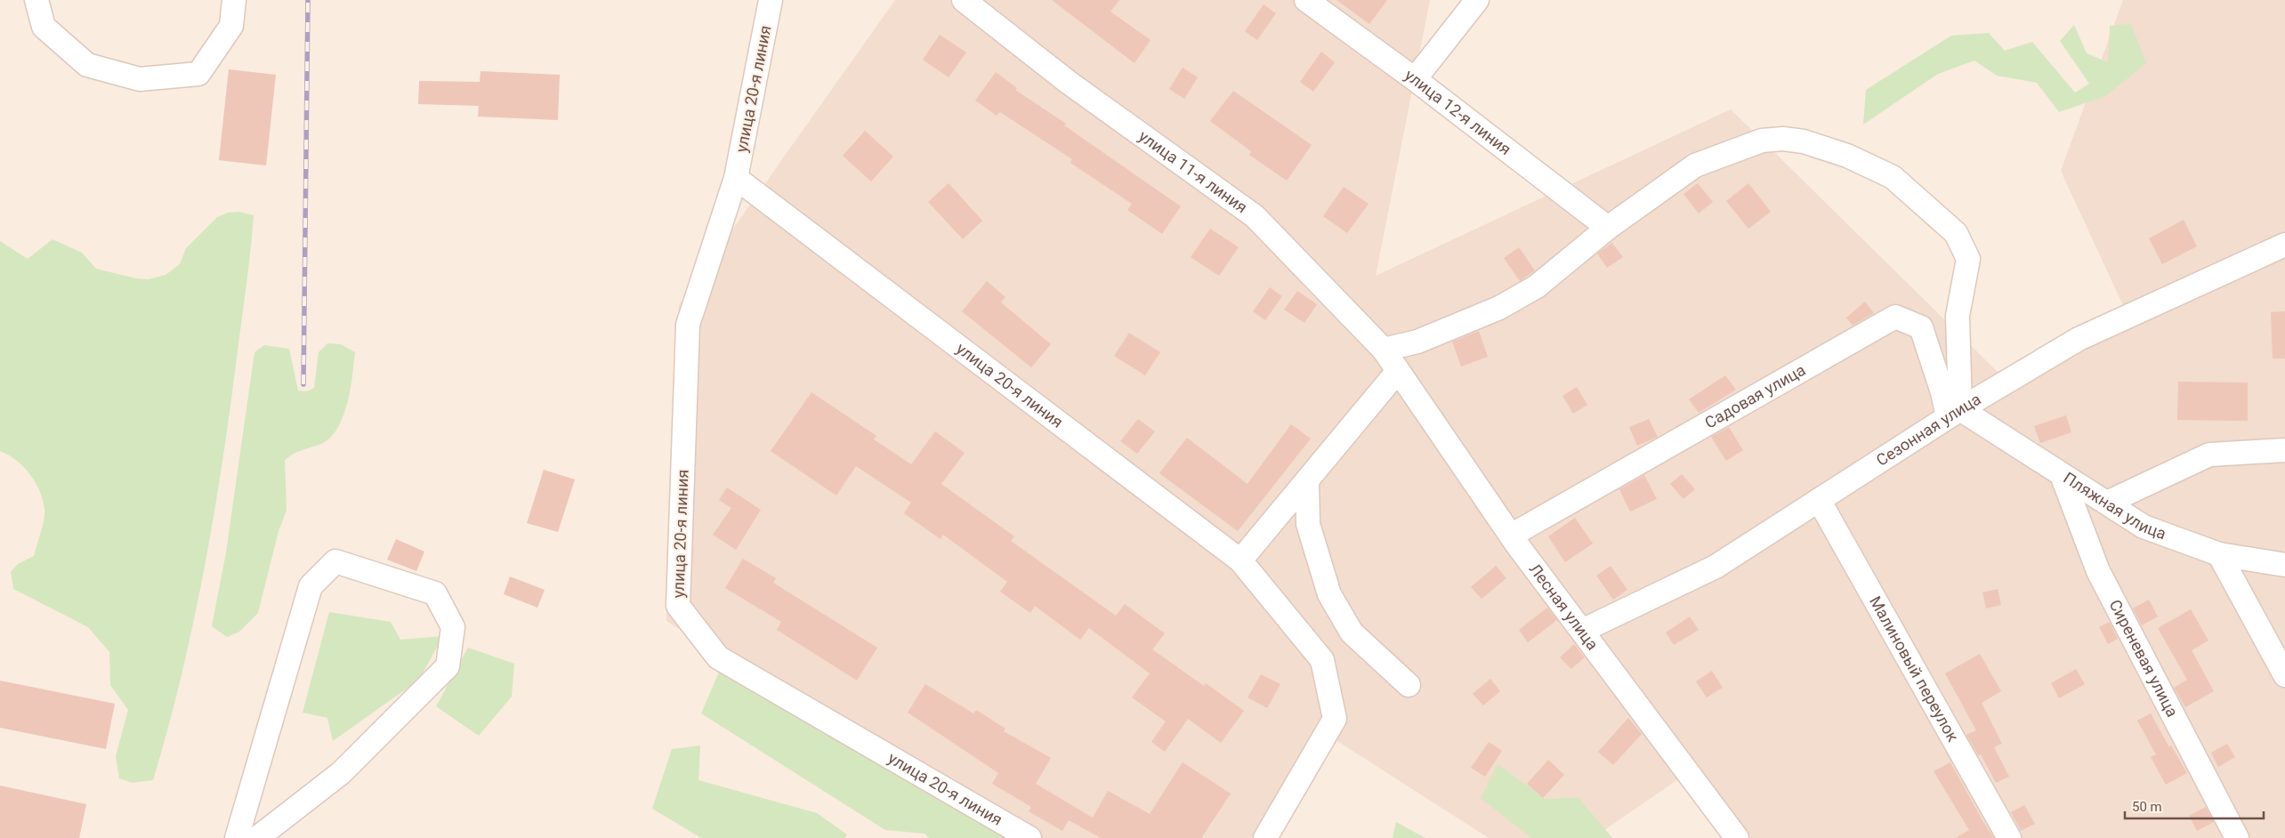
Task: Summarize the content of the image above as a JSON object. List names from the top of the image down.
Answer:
{
  "streets": {
    "street": [
      "улица 20-я линия",
      "улица 12-я линия",
      "улица 11-я линия",
      "Садовая улица",
      "Сезонная улица",
      "Пляжная улица",
      "Лесная улица",
      "Сиреневая улица",
      "Малиновый переулок"
    ]
  },
  "crossings": [
    ["улица 11-я линия", "Лесная улица"],
    ["Садовая улица", "Сезонная улица"],
    ["Садовая улица", "Пляжная улица"],
    ["Садовая улица", "Лесная улица"],
    ["Сезонная улица", "Пляжная улица"],
    ["Сезонная улица", "Лесная улица"],
    ["Сезонная улица", "Малиновый переулок"],
    ["Пляжная улица", "Сиреневая улица"]
  ],
  "scale_bar": "50 m"
}
